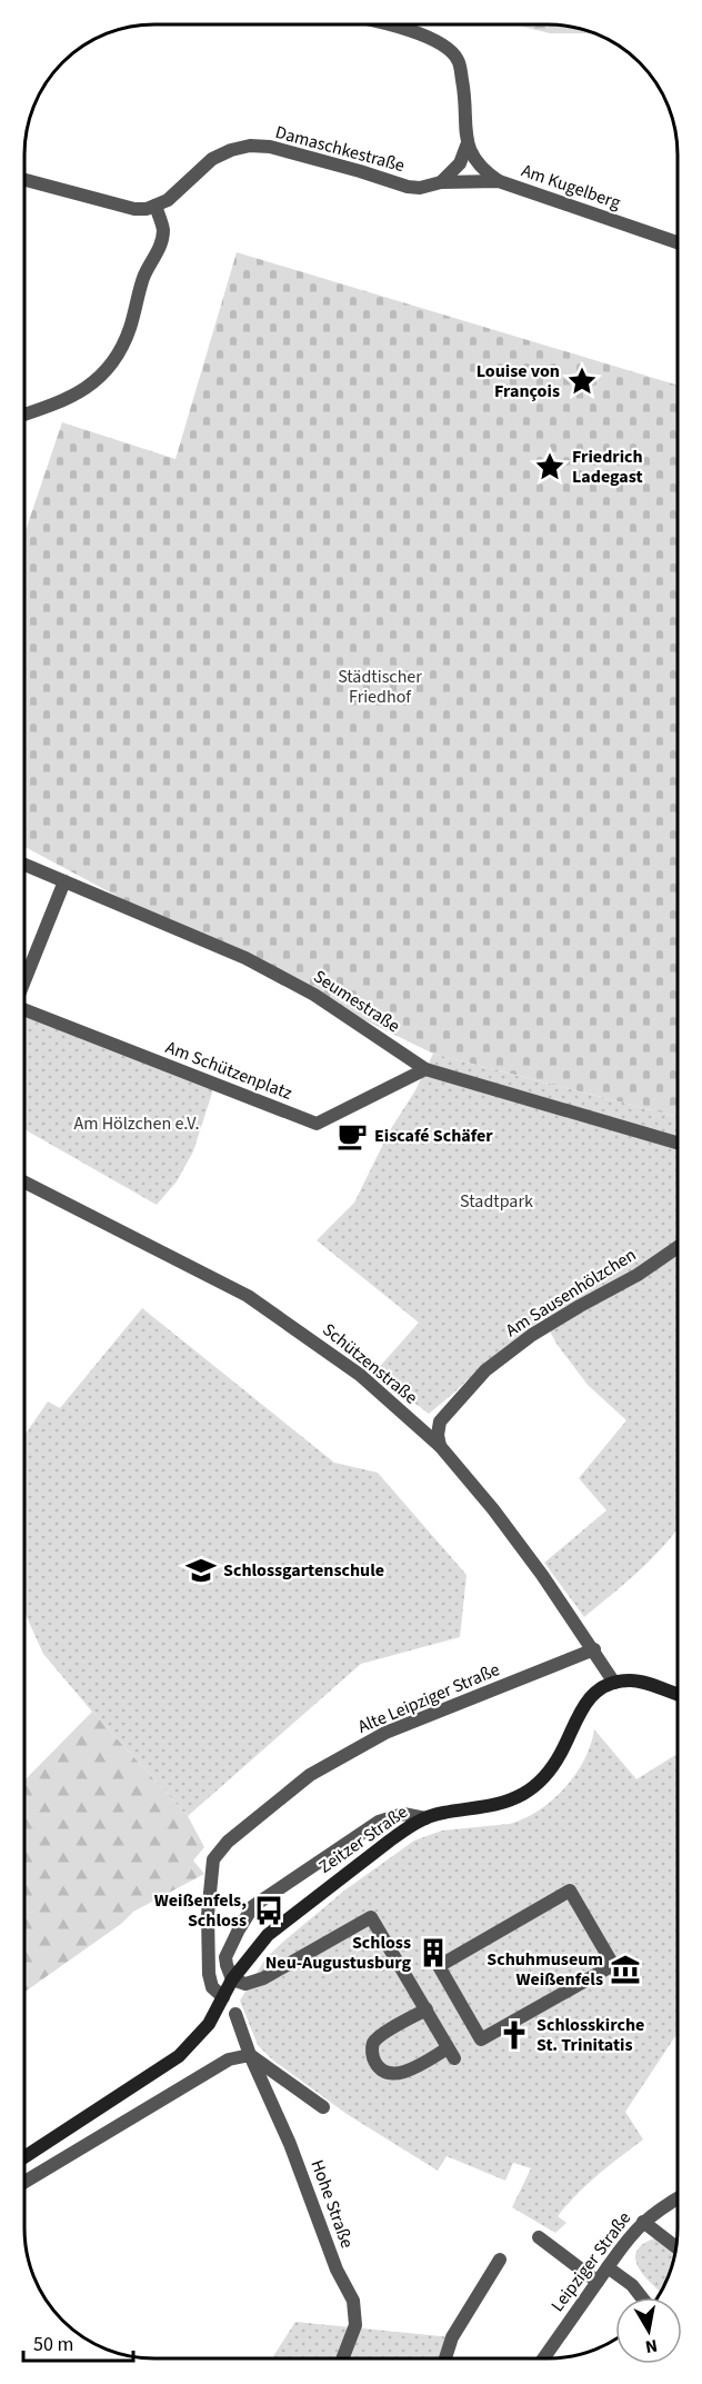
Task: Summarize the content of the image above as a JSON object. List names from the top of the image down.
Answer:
{
  "streets": {
    "main road": ["Zeitzer Straße"],
    "street": [
      "Damaschkestraße",
      "Am Kugelberg",
      "Seumestraße",
      "Am Schützenplatz",
      "Am Sausenhölzchen",
      "Schützenstraße",
      "Alte Leipziger Straße",
      "Hohe Straße",
      "Leipziger Straße"
    ]
  },
  "crossings": [
    ["Damaschkestraße", "Am Kugelberg"],
    ["Seumestraße", "Am Schützenplatz"],
    ["Am Sausenhölzchen", "Schützenstraße"],
    ["Schützenstraße", "Alte Leipziger Straße"],
    ["Schützenstraße", "Zeitzer Straße"],
    ["Alte Leipziger Straße", "Zeitzer Straße"]
  ],
  "parks": ["Städtischer Friedhof", "Am Hölzchen e.V.", "Stadtpark"],
  "places": {
    "place": ["Louise von François", "Friedrich Ladegast"],
    "cafe": ["Eiscafé Schäfer"],
    "school or university": ["Schlossgartenschule"],
    "bus stop": ["Weißenfels, Schloss"],
    "building": ["Schloss Neu-Augustusburg"],
    "museum": ["Schuhmuseum Weißenfels"],
    "church": ["Schlosskirche St. Trinitatis"]
  },
  "scale_bar": "50 m",
  "north": "bottom"
}
